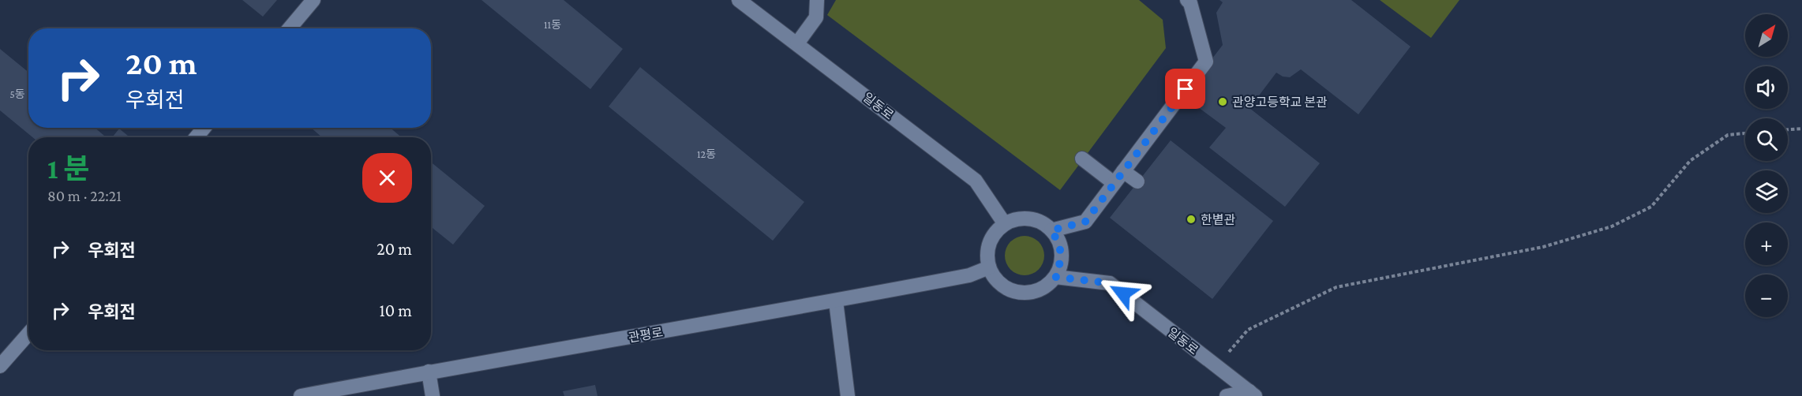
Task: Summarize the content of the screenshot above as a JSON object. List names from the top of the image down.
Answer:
{
  "streets": {
    "street": ["일동로", "관평로"]
  },
  "crossings": [
    ["일동로", "관평로"]
  ],
  "places": ["관양고등학교 본관", "한볕관"],
  "house_numbers": ["11동", "5동", "12동"],
  "north": "top right",
  "page": {
    "map_buttons": ["+", "−"],
    "turn": ["20 m", "우회전"],
    "heading": ["1 분", "80 m · 22:21"],
    "list": [
      {
        "name": "우회전",
        "value": "20 m"
      },
      {
        "name": "우회전",
        "value": "10 m"
      }
    ]
  }
}
